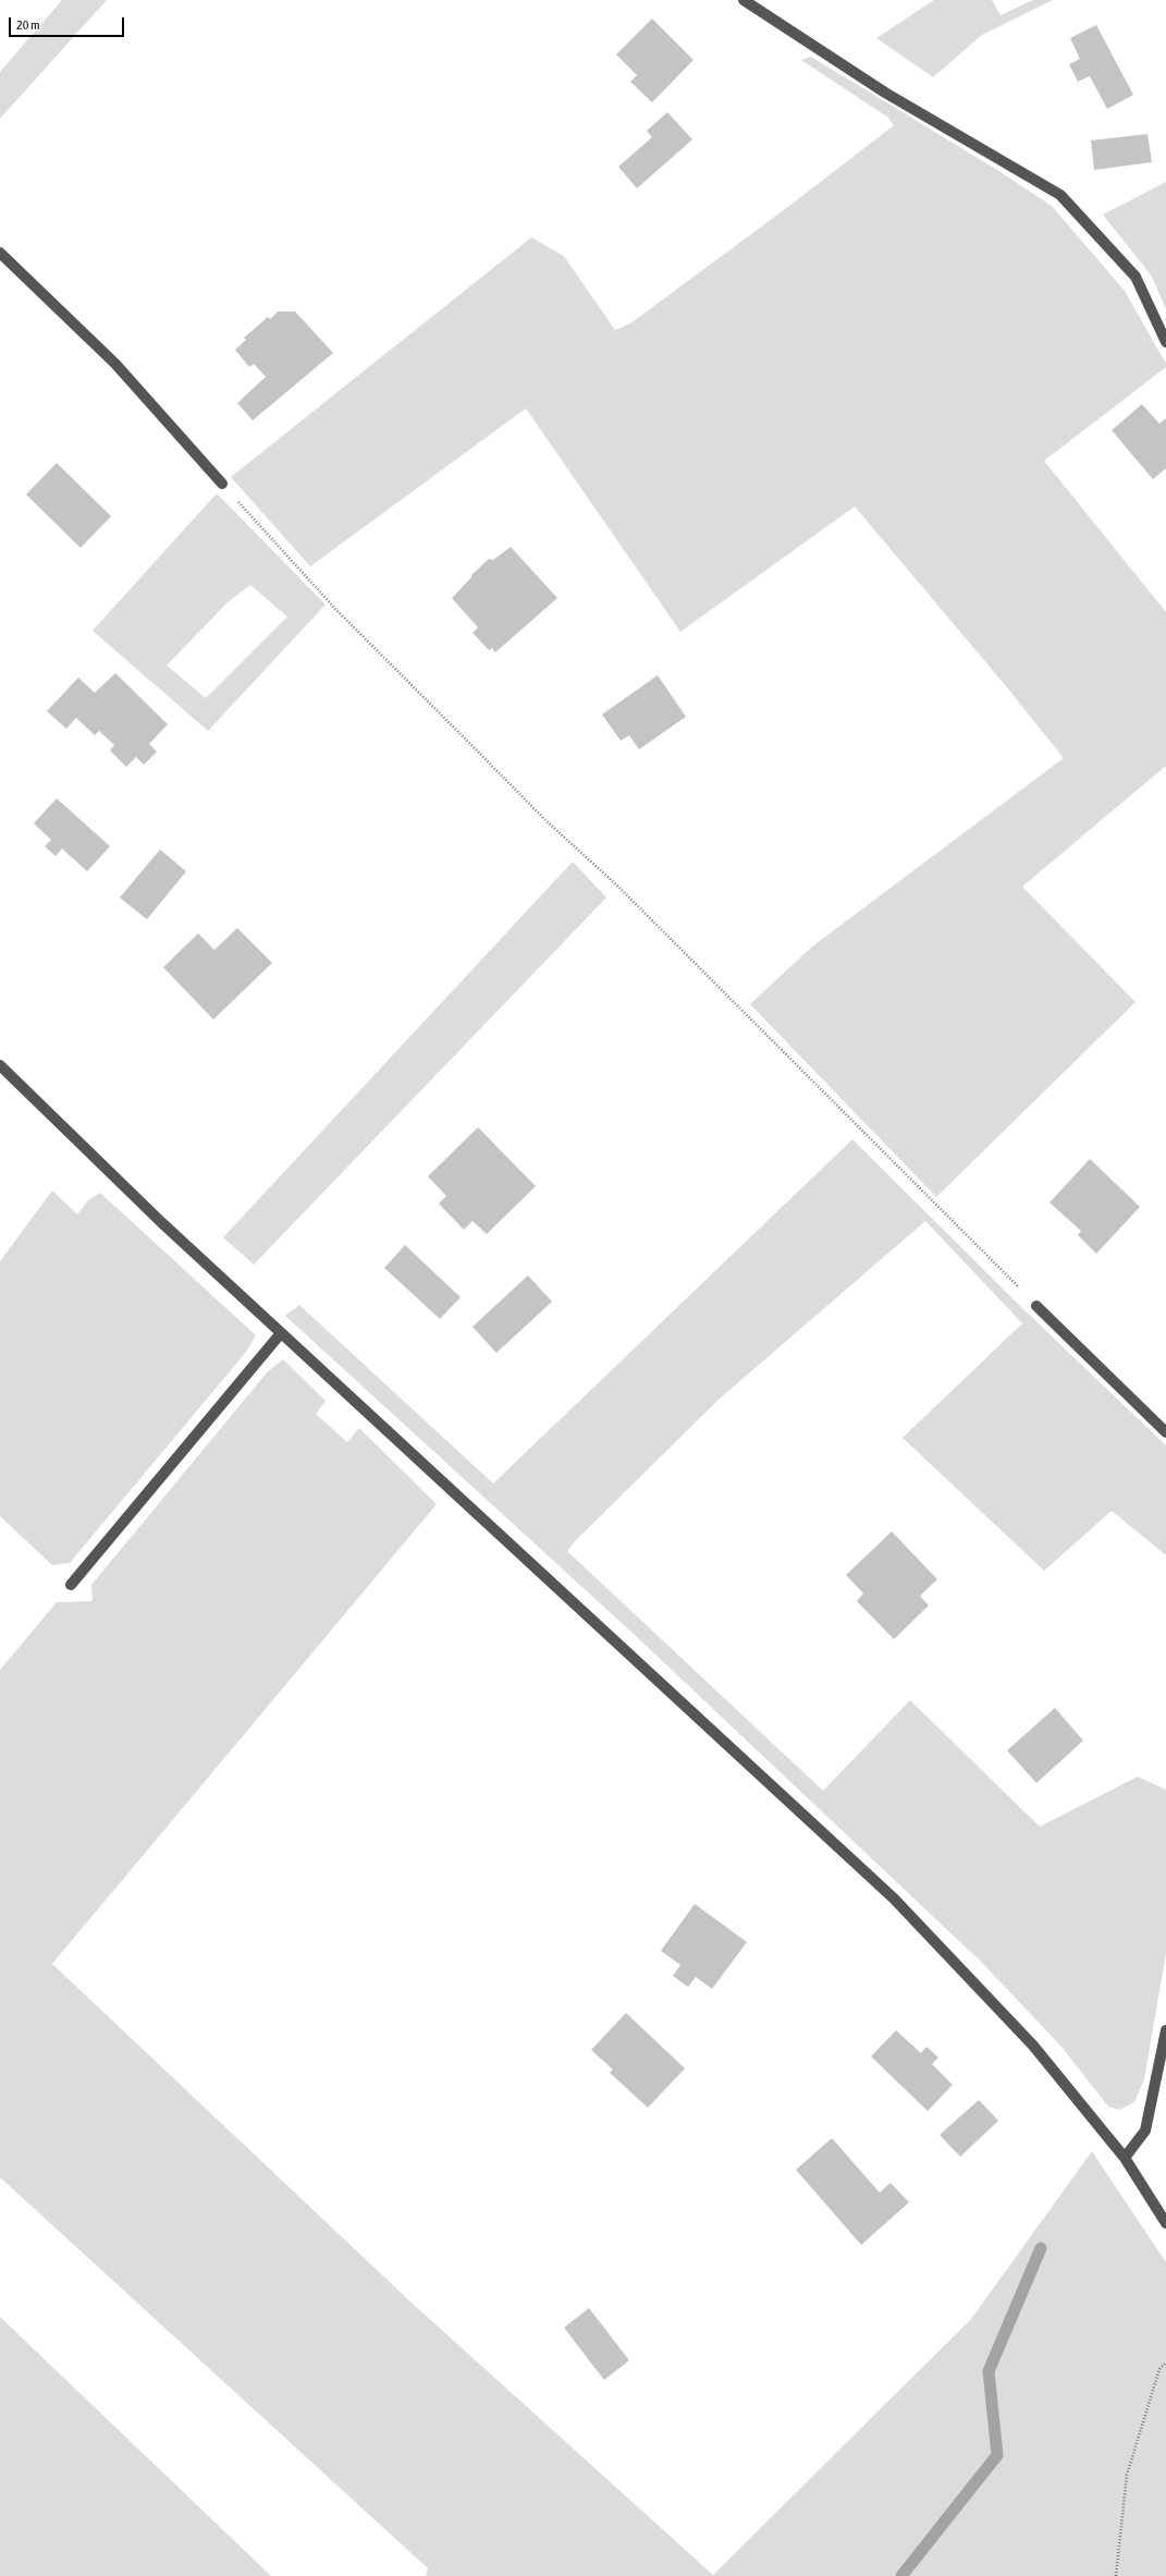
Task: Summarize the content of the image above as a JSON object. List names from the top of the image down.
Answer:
{
  "scale_bar": "20 m"
}
